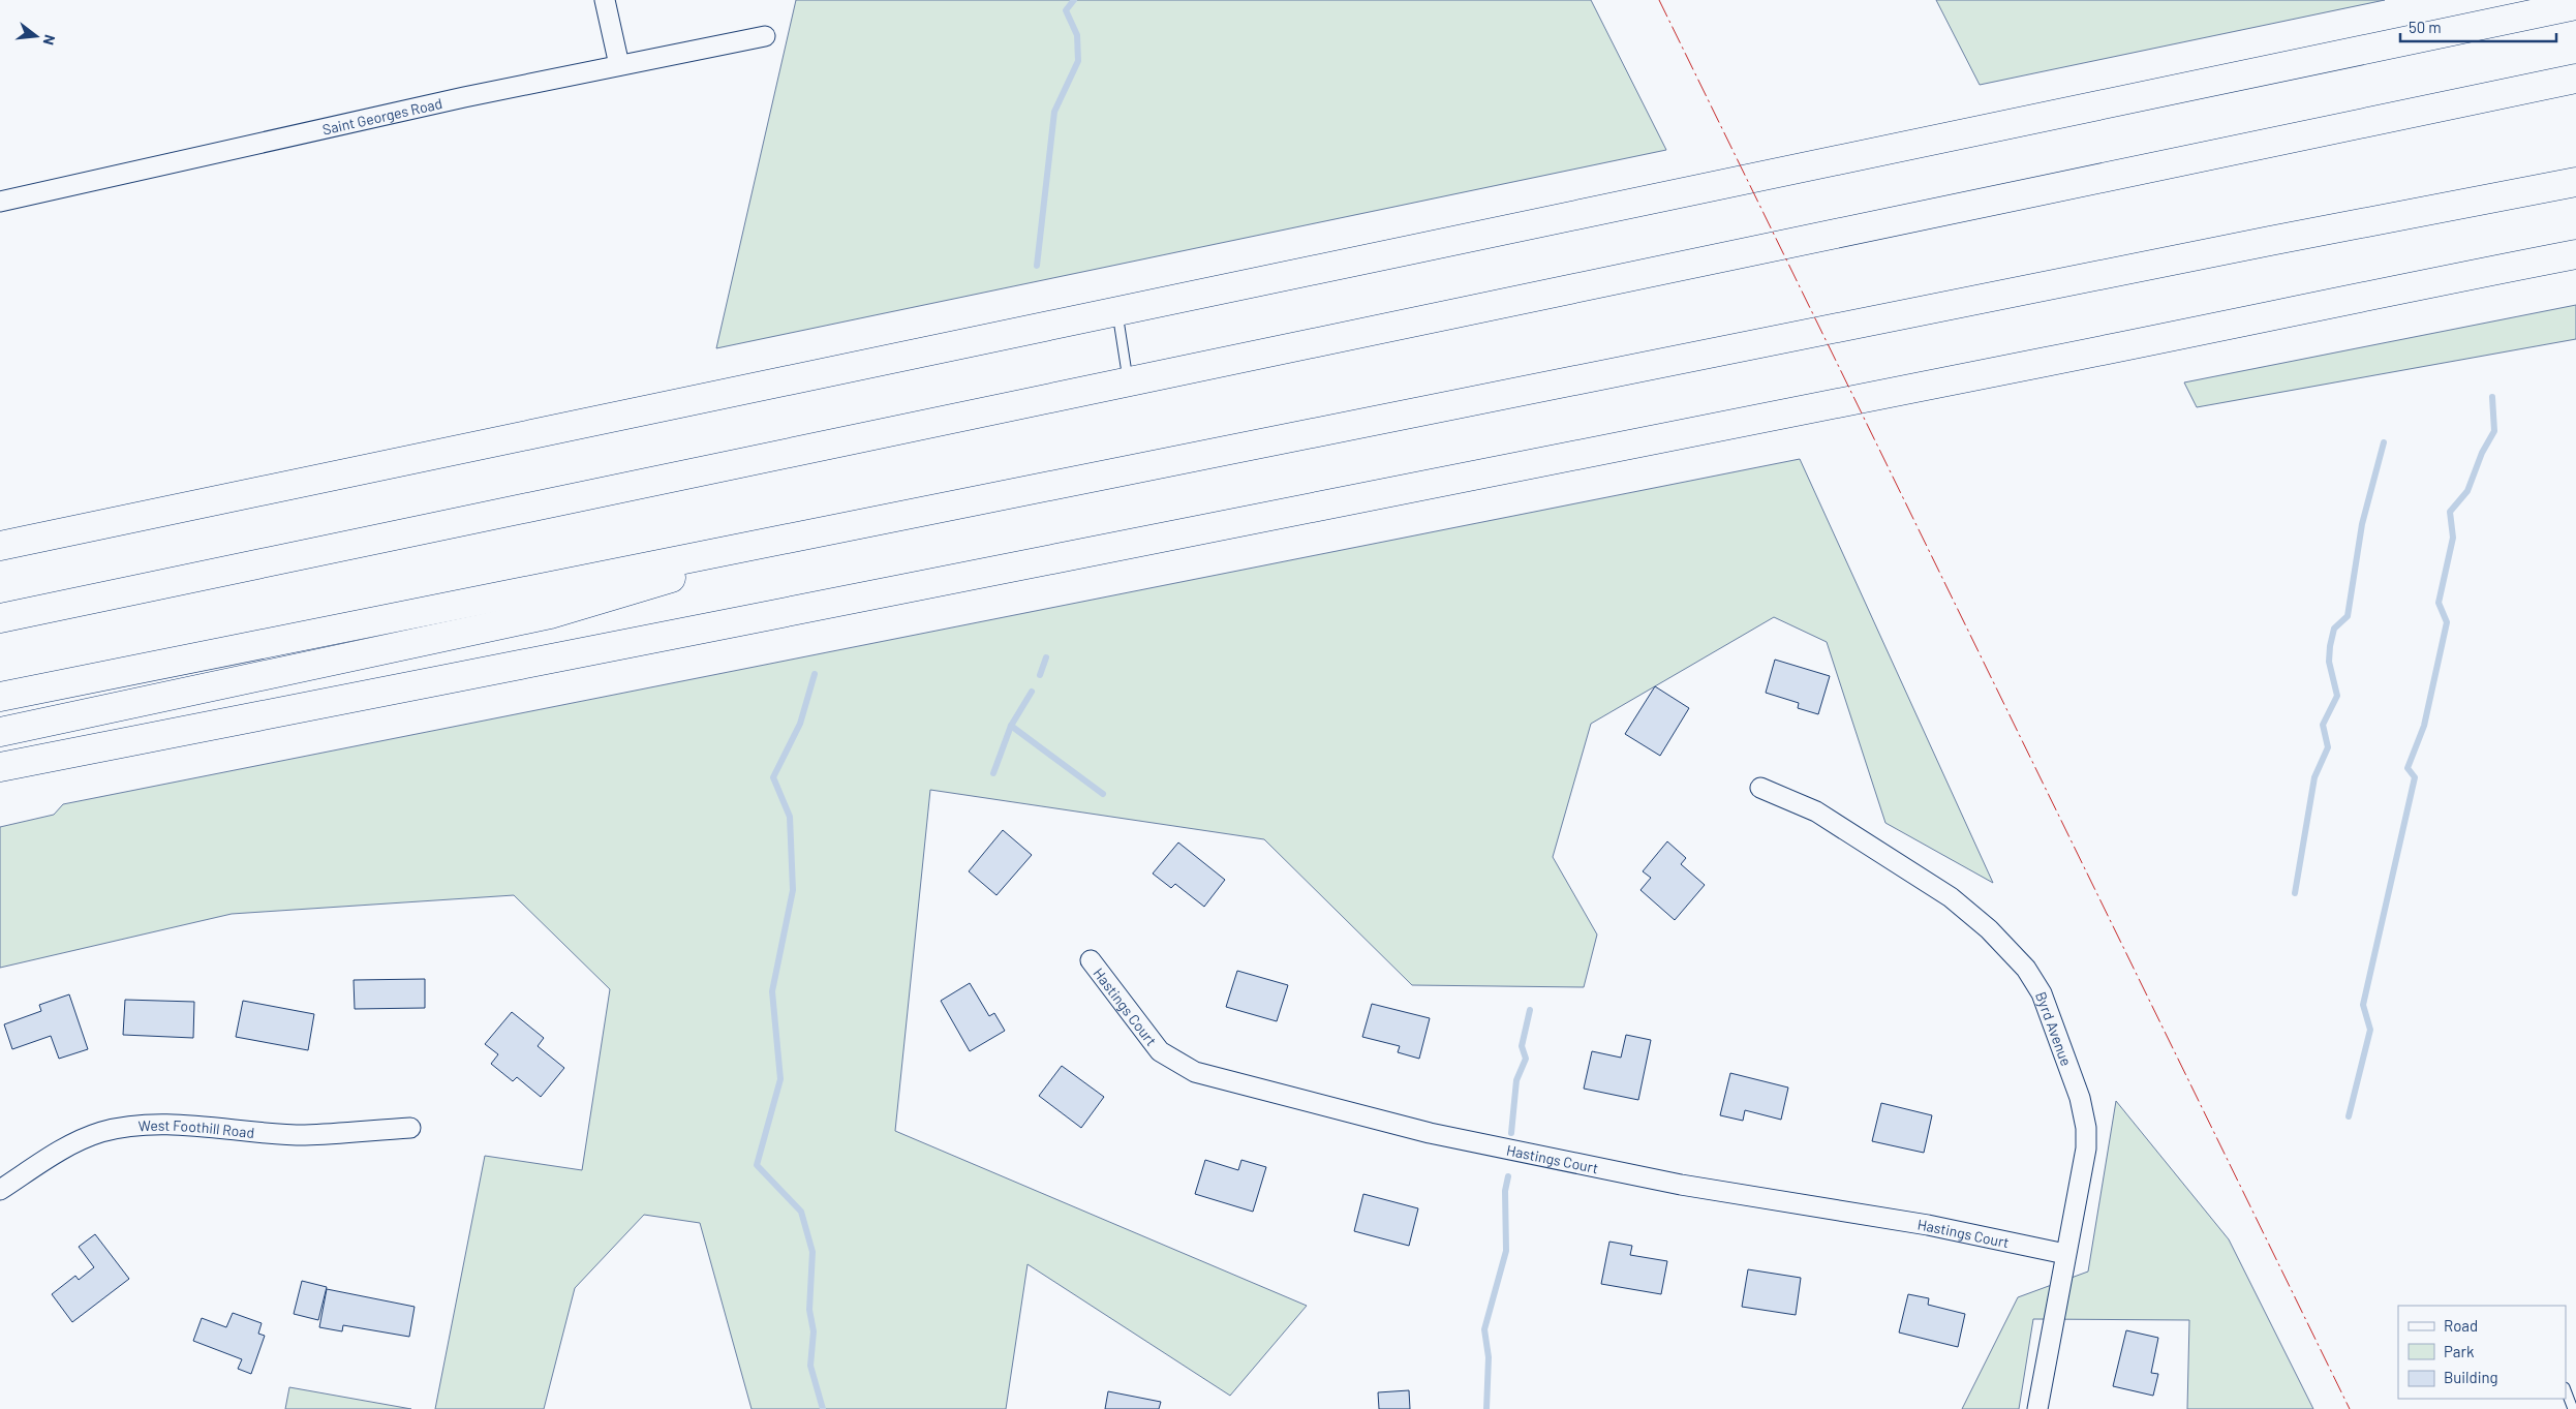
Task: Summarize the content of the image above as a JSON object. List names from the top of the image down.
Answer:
{
  "streets": {
    "street": [
      "Saint Georges Road",
      "Hastings Court",
      "Byrd Avenue",
      "West Foothill Road"
    ]
  },
  "crossings": [
    ["Hastings Court", "Byrd Avenue"]
  ],
  "legend": ["Road", "Park", "Building"],
  "scale_bar": "50 m",
  "north": "right"
}
